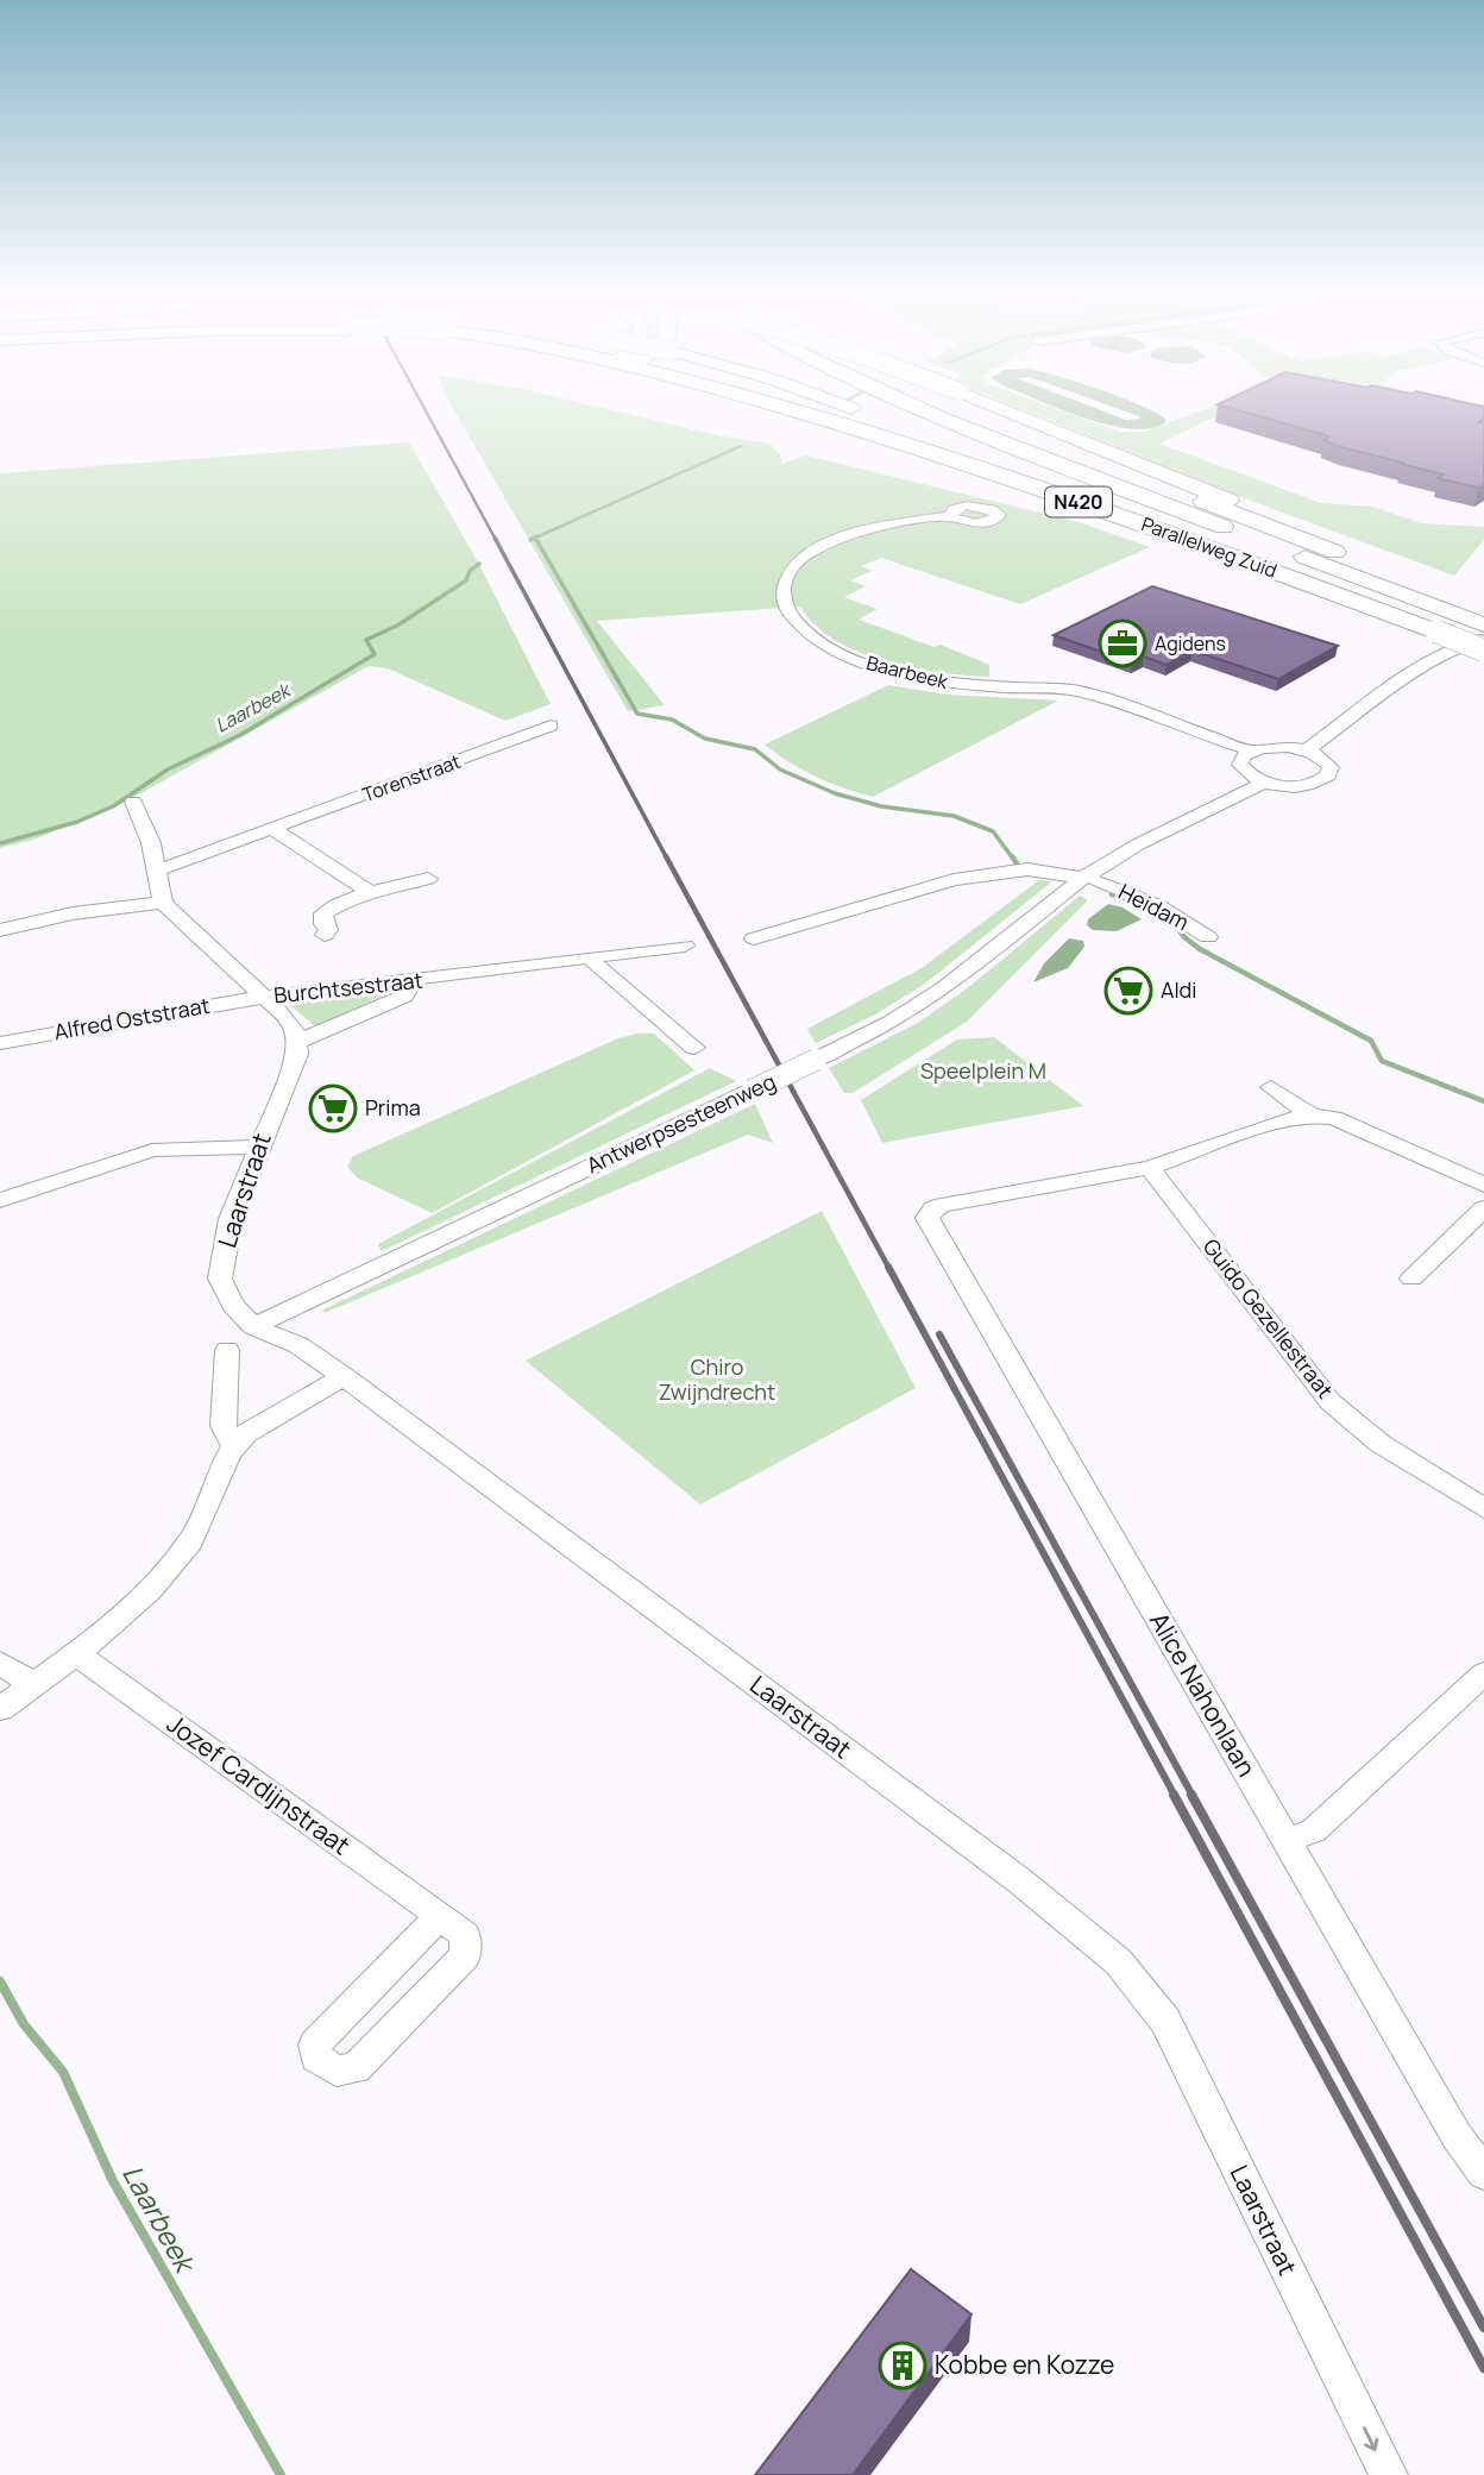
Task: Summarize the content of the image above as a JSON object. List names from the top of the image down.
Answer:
{
  "streets": {
    "highway": ["N420", "Parallelweg Zuid"],
    "street": [
      "Baarbeek",
      "Torenstraat",
      "Heidam",
      "Burchtsestraat",
      "Alfred Oststraat",
      "Antwerpsesteenweg",
      "Laarstraat",
      "Guido Gezellestraat",
      "Alice Nahonlaan",
      "Jozef Cardijnstraat"
    ]
  },
  "crossings": [
    ["Heidam", "Antwerpsesteenweg"],
    ["Burchtsestraat", "Alfred Oststraat"],
    ["Antwerpsesteenweg", "Laarstraat"],
    ["Guido Gezellestraat", "Alice Nahonlaan"]
  ],
  "one_way": ["Laarstraat"],
  "water": ["Laarbeek"],
  "parks": ["Speelplein M", "Chiro Zwijndrecht"],
  "places": {
    "office": ["Agidens"],
    "supermarket": ["Aldi", "Prima"],
    "building": ["Kobbe en Kozze"]
  }
}
